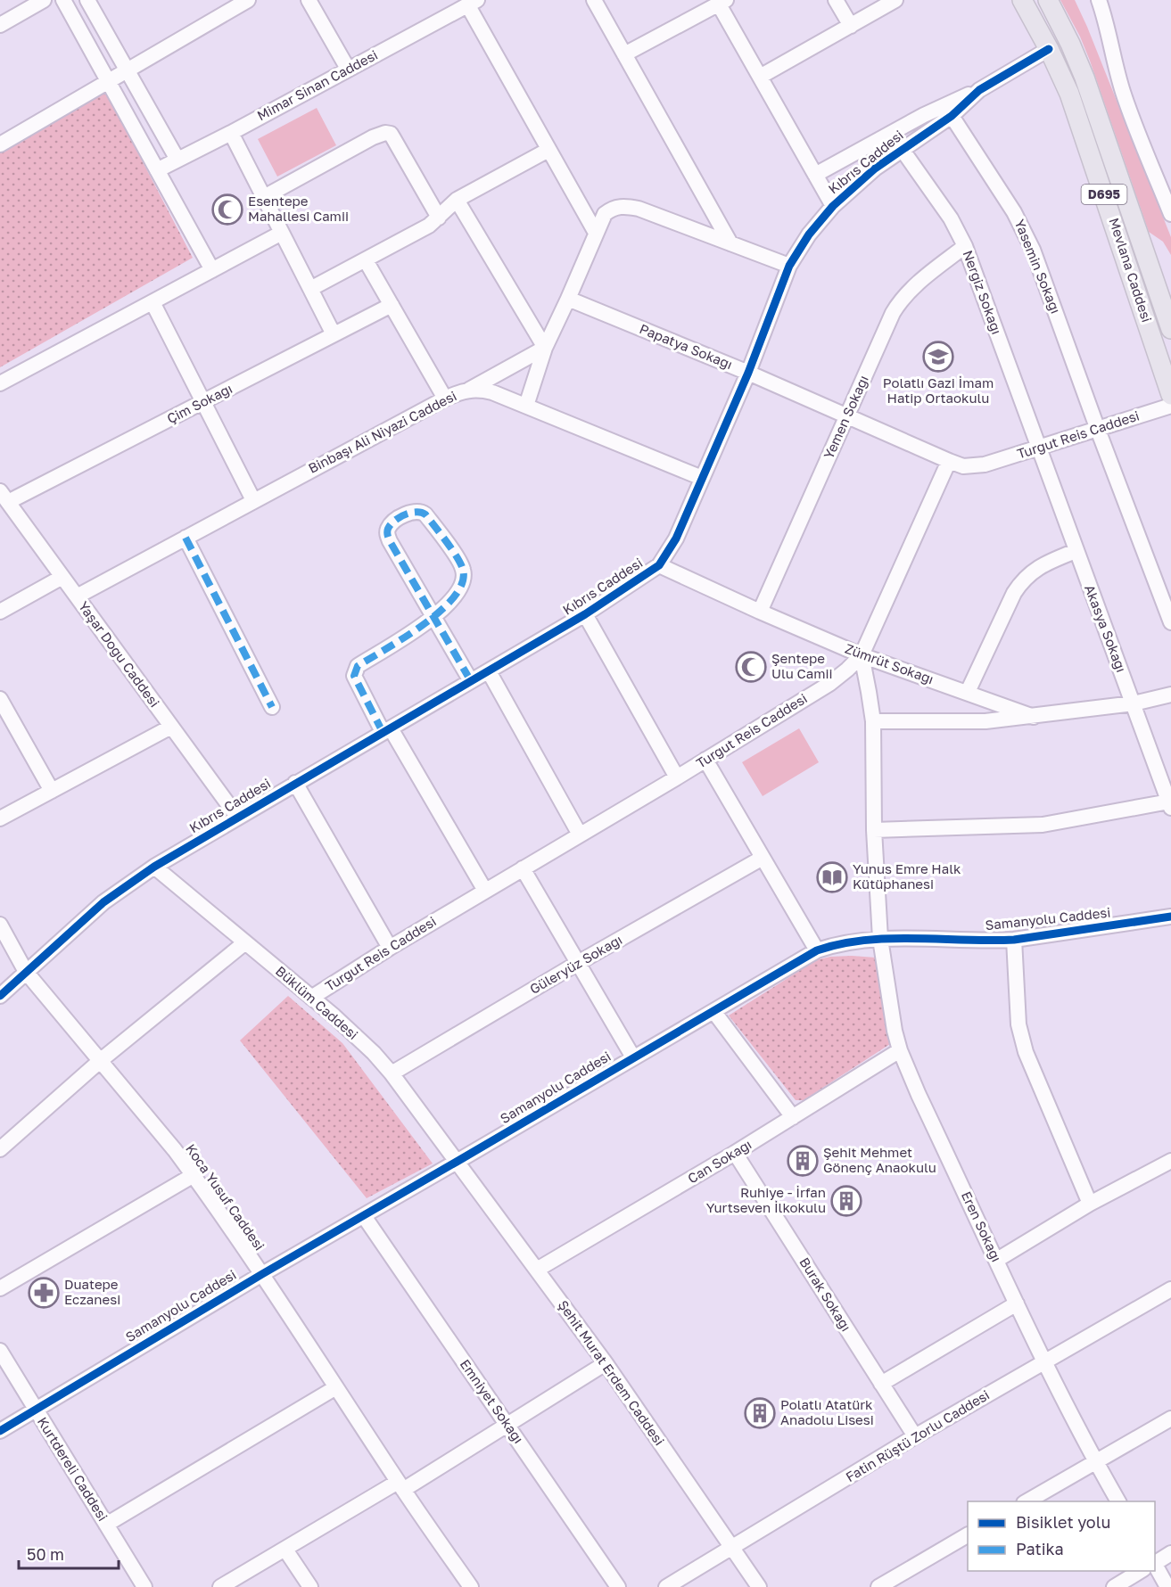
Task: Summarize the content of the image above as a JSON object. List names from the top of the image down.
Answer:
{
  "streets": {
    "main road": ["D695", "Mevlana Caddesi"],
    "street": [
      "Mimar Sinan Caddesi",
      "Kıbrıs Caddesi",
      "Yasemin Sokağı",
      "Nergiz Sokağı",
      "Papatya Sokağı",
      "Çim Sokağı",
      "Yemen Sokağı",
      "Binbaşı Ali Niyazi Caddesi",
      "Turgut Reis Caddesi",
      "Akasya Sokağı",
      "Yaşar Doğu Caddesi",
      "Zümrüt Sokağı",
      "Samanyolu Caddesi",
      "Güleryüz Sokağı",
      "Büklüm Caddesi",
      "Can Sokağı",
      "Koca Yusuf Caddesi",
      "Eren Sokağı",
      "Burak Sokağı",
      "Şehit Murat Erdem Caddesi",
      "Emniyet Sokağı",
      "Fatin Rüştü Zorlu Caddesi",
      "Kurtdereli Caddesi"
    ]
  },
  "crossings": [
    ["Kıbrıs Caddesi", "Yasemin Sokağı"],
    ["Kıbrıs Caddesi", "Mevlana Caddesi"],
    ["Kıbrıs Caddesi", "Nergiz Sokağı"],
    ["Kıbrıs Caddesi", "Papatya Sokağı"],
    ["Kıbrıs Caddesi", "Binbaşı Ali Niyazi Caddesi"],
    ["Kıbrıs Caddesi", "Yaşar Doğu Caddesi"],
    ["Kıbrıs Caddesi", "Zümrüt Sokağı"],
    ["Kıbrıs Caddesi", "Büklüm Caddesi"],
    ["Kıbrıs Caddesi", "Koca Yusuf Caddesi"],
    ["Yasemin Sokağı", "Turgut Reis Caddesi"],
    ["Nergiz Sokağı", "Yemen Sokağı"],
    ["Nergiz Sokağı", "Turgut Reis Caddesi"],
    ["Nergiz Sokağı", "Akasya Sokağı"],
    ["Papatya Sokağı", "Yemen Sokağı"],
    ["Papatya Sokağı", "Turgut Reis Caddesi"],
    ["Çim Sokağı", "Yaşar Doğu Caddesi"],
    ["Yemen Sokağı", "Zümrüt Sokağı"],
    ["Binbaşı Ali Niyazi Caddesi", "Yaşar Doğu Caddesi"],
    ["Turgut Reis Caddesi", "Akasya Sokağı"],
    ["Turgut Reis Caddesi", "Zümrüt Sokağı"],
    ["Turgut Reis Caddesi", "Büklüm Caddesi"],
    ["Turgut Reis Caddesi", "Eren Sokağı"],
    ["Zümrüt Sokağı", "Eren Sokağı"],
    ["Samanyolu Caddesi", "Büklüm Caddesi"],
    ["Samanyolu Caddesi", "Koca Yusuf Caddesi"],
    ["Samanyolu Caddesi", "Eren Sokağı"],
    ["Samanyolu Caddesi", "Şehit Murat Erdem Caddesi"],
    ["Samanyolu Caddesi", "Emniyet Sokağı"],
    ["Samanyolu Caddesi", "Kurtdereli Caddesi"],
    ["Güleryüz Sokağı", "Büklüm Caddesi"],
    ["Büklüm Caddesi", "Şehit Murat Erdem Caddesi"],
    ["Can Sokağı", "Eren Sokağı"],
    ["Can Sokağı", "Burak Sokağı"],
    ["Can Sokağı", "Şehit Murat Erdem Caddesi"],
    ["Eren Sokağı", "Fatin Rüştü Zorlu Caddesi"],
    ["Burak Sokağı", "Fatin Rüştü Zorlu Caddesi"],
    ["Şehit Murat Erdem Caddesi", "Fatin Rüştü Zorlu Caddesi"]
  ],
  "places": {
    "mosque": ["Esentepe Mahallesi Camii", "Şentepe Ulu Camii"],
    "school or university": ["Polatlı Gazi İmam Hatip Ortaokulu"],
    "library": ["Yunus Emre Halk Kütüphanesi"],
    "building": ["Şehit Mehmet Gönenç Anaokulu", "Ruhiye - İrfan Yurtseven İlkokulu", "Polatlı Atatürk Anadolu Lisesi"],
    "pharmacy": ["Duatepe Eczanesi"]
  },
  "legend": ["Bisiklet yolu", "Patika"],
  "scale_bar": "50 m"
}
